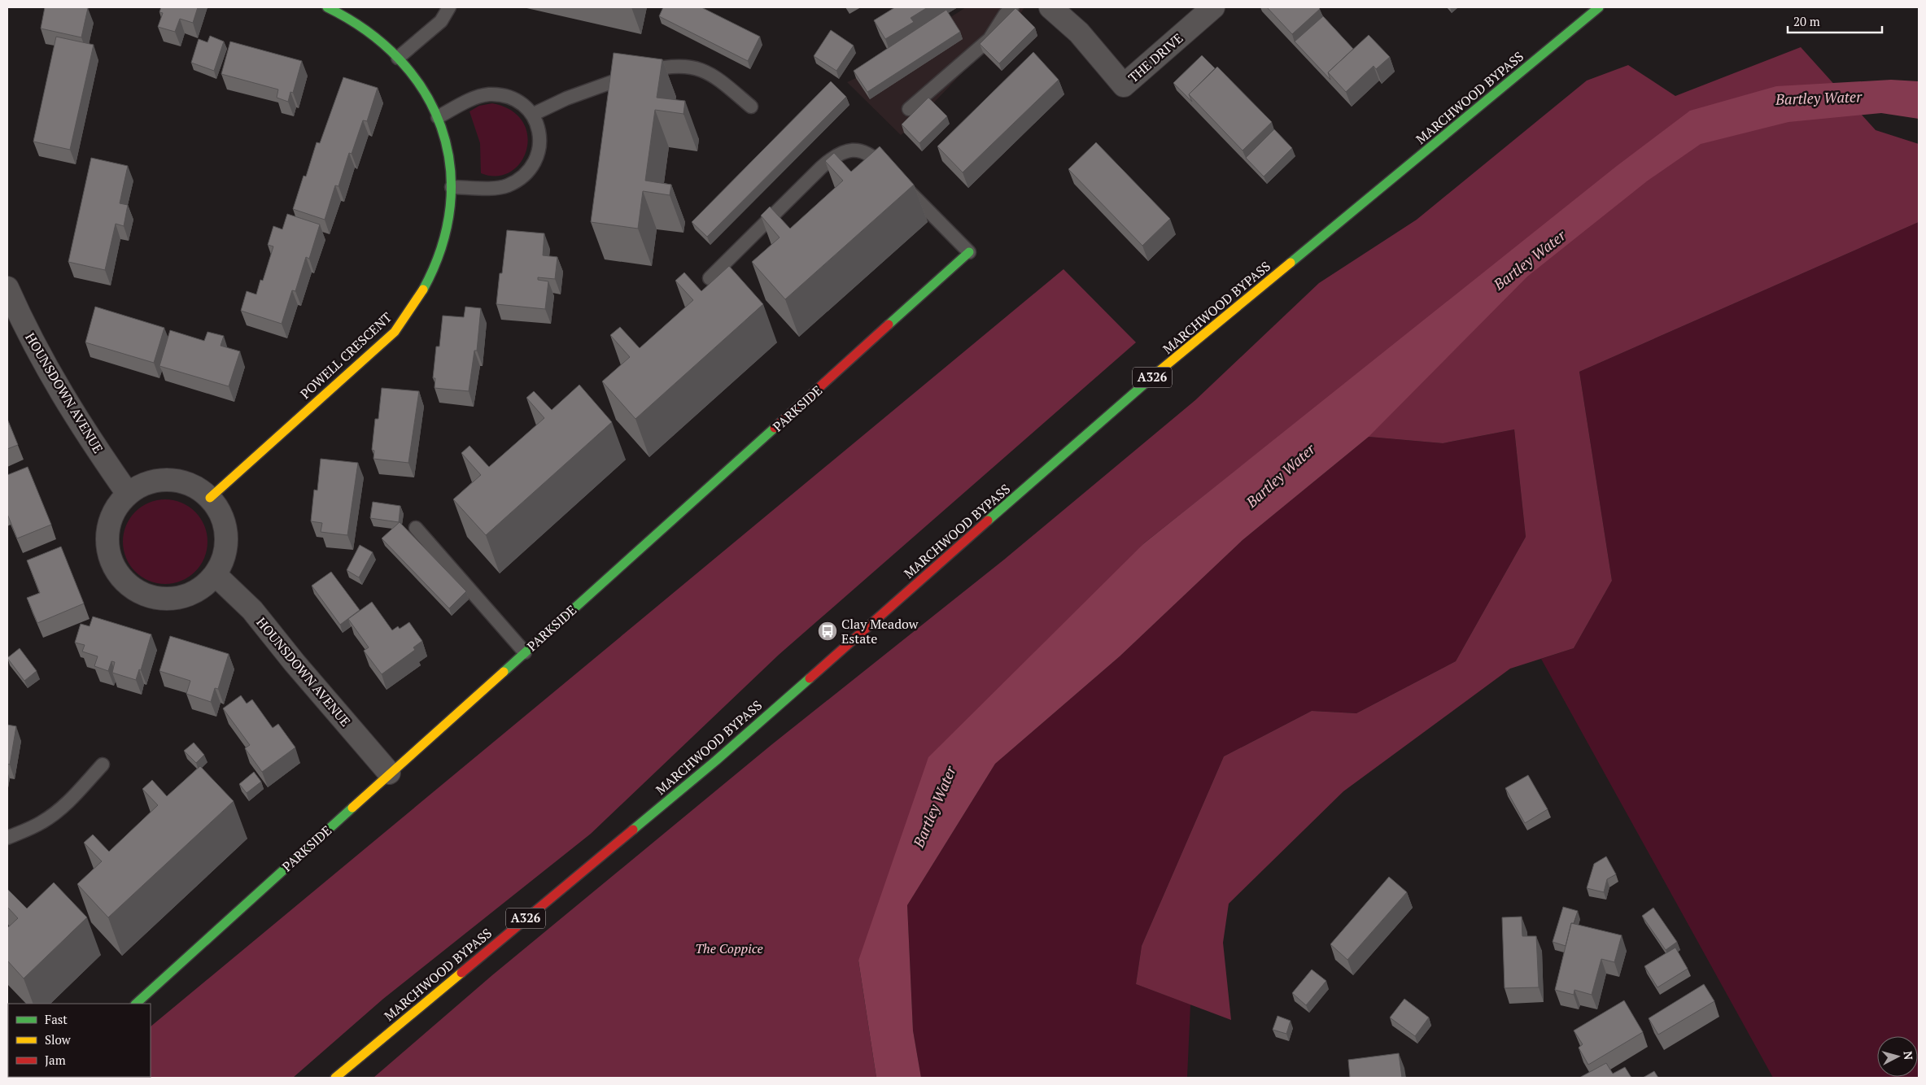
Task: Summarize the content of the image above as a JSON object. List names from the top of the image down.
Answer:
{
  "streets": {
    "street": [
      "THE DRIVE",
      "MARCHWOOD BYPASS",
      "POWELL CRESCENT",
      "A326",
      "HOUNSDOWN AVENUE",
      "PARKSIDE"
    ]
  },
  "crossings": [
    ["POWELL CRESCENT", "HOUNSDOWN AVENUE"],
    ["HOUNSDOWN AVENUE", "PARKSIDE"]
  ],
  "water": ["Bartley Water"],
  "parks": ["The Coppice"],
  "places": {
    "bus stop": ["Clay Meadow Estate"]
  },
  "legend": ["Fast", "Slow", "Jam"],
  "scale_bar": "20 m",
  "north": "right"
}
